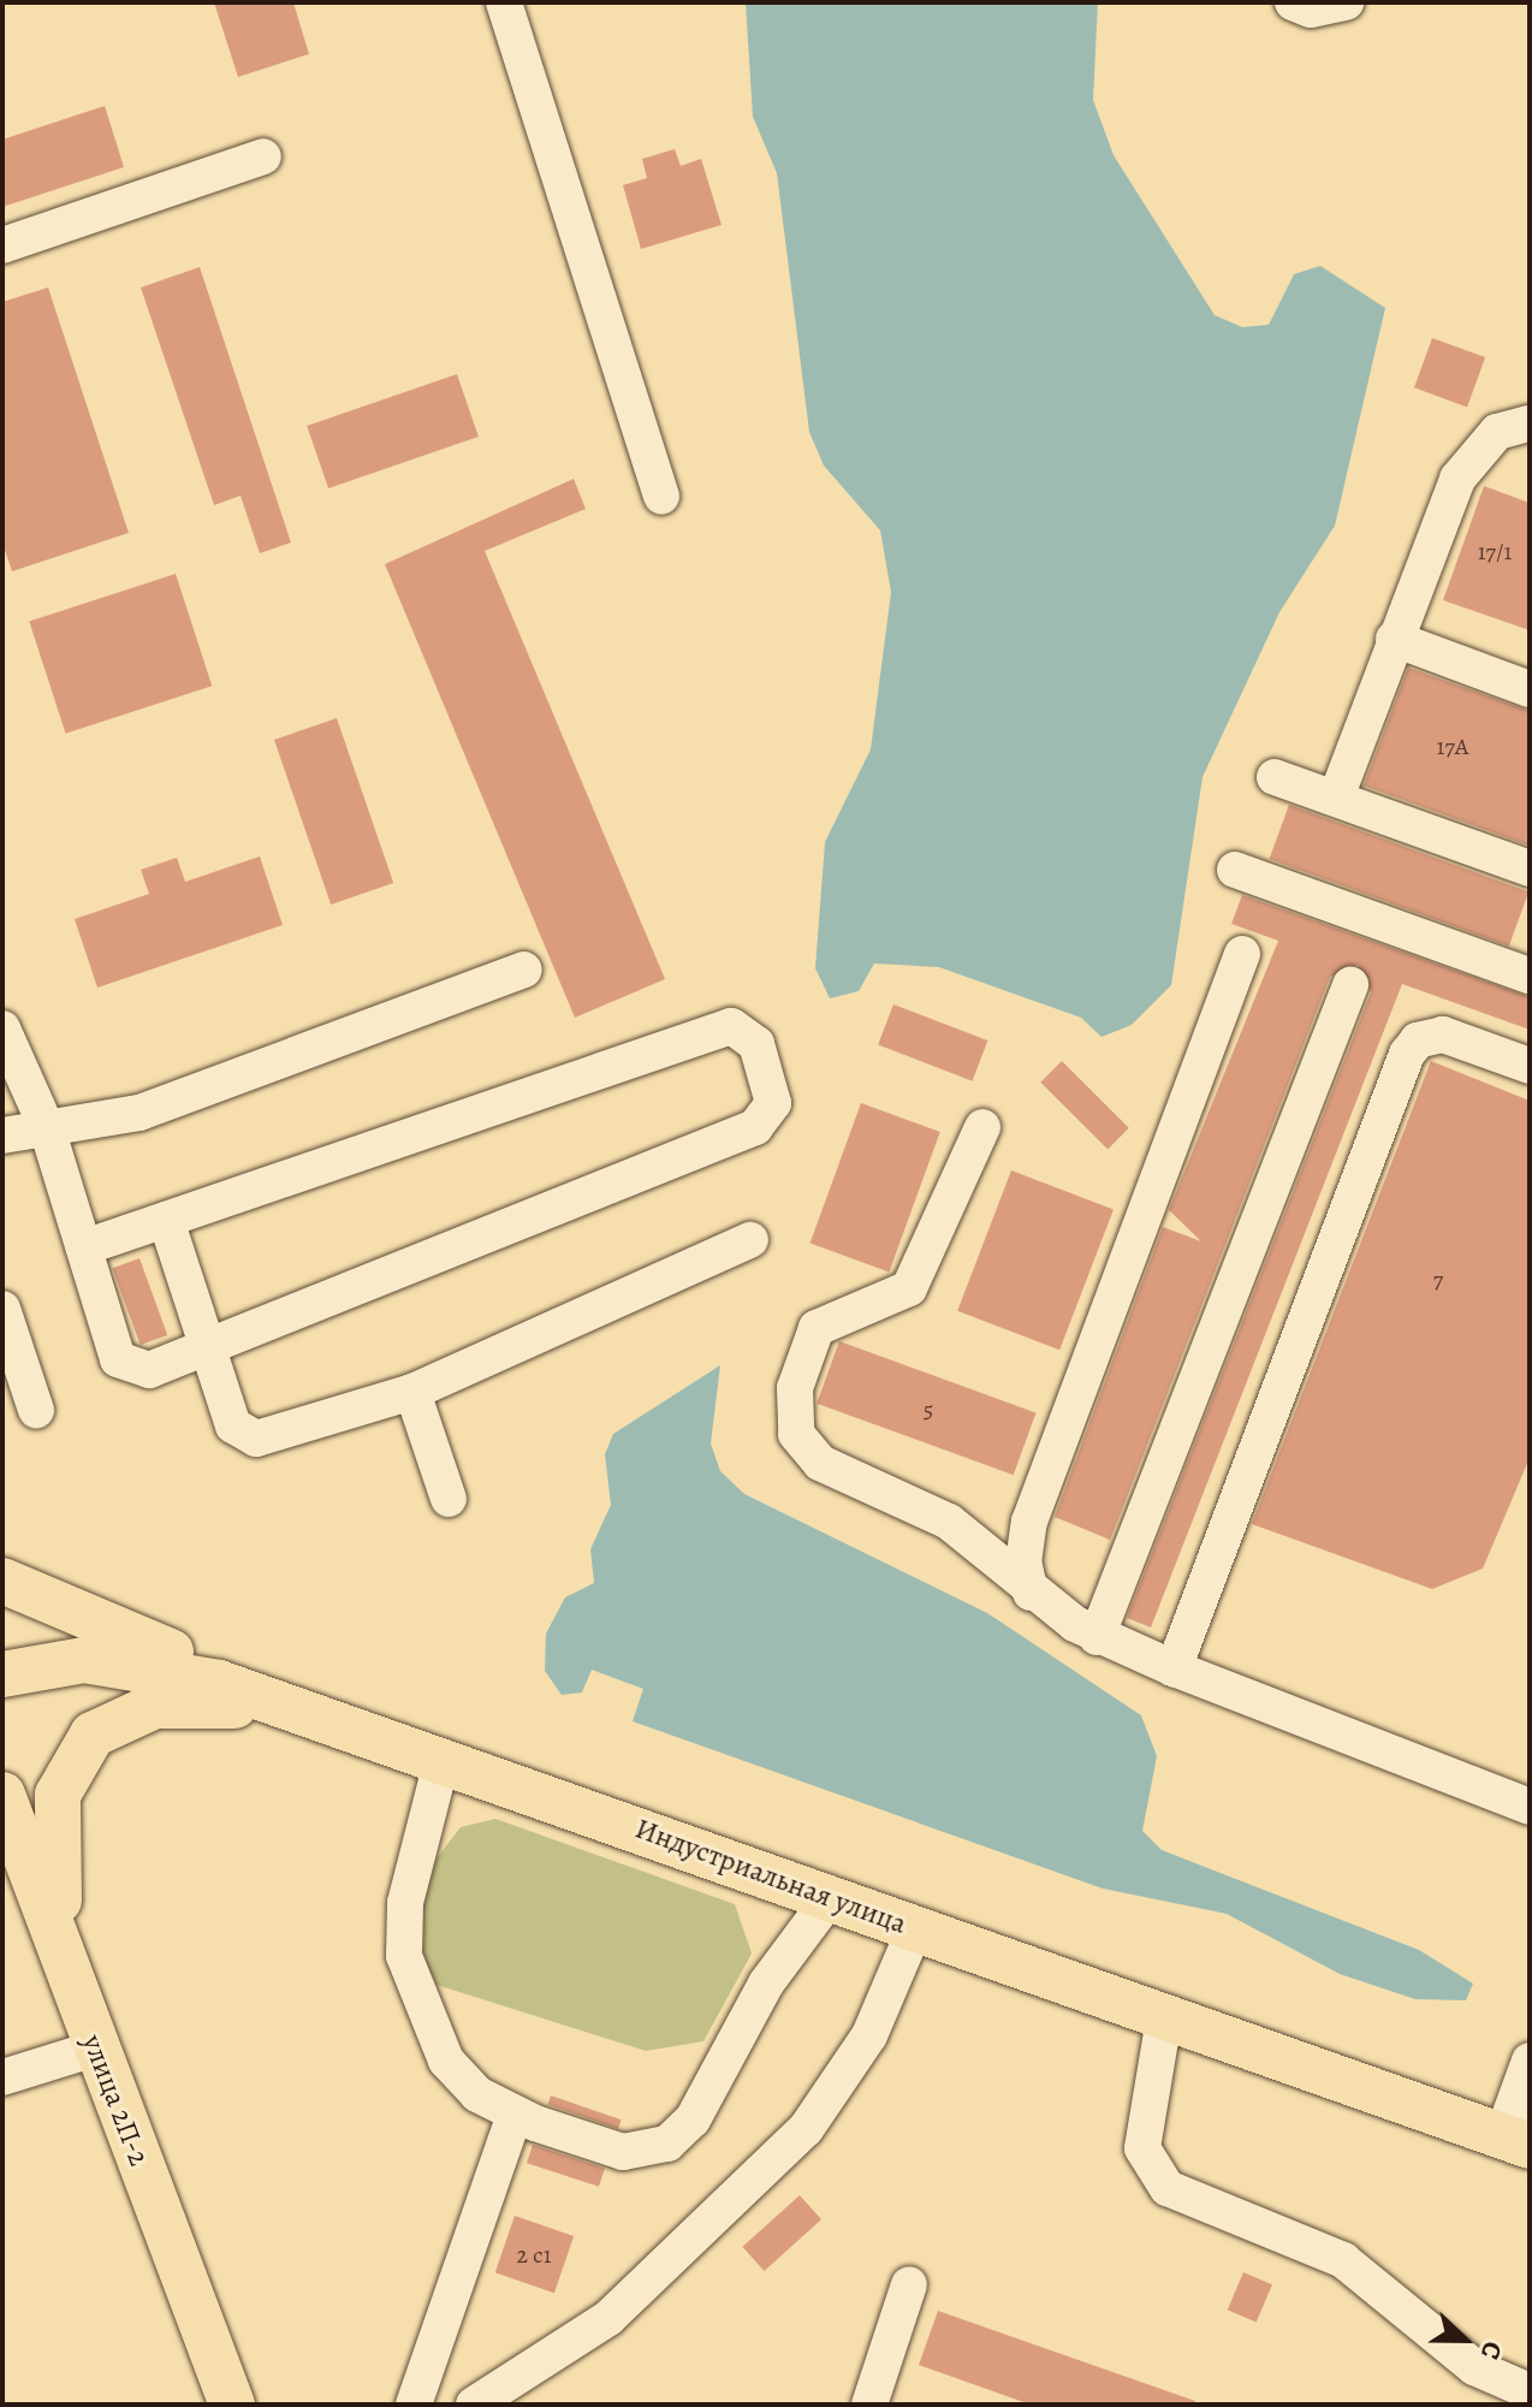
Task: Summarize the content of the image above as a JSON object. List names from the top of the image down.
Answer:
{
  "streets": {
    "main road": ["Индустриальная улица", "улица 2П-2"]
  },
  "house_numbers": [
    "17/1",
    "17А",
    "7",
    "5",
    "2 с1"
  ],
  "north": "right"
}
